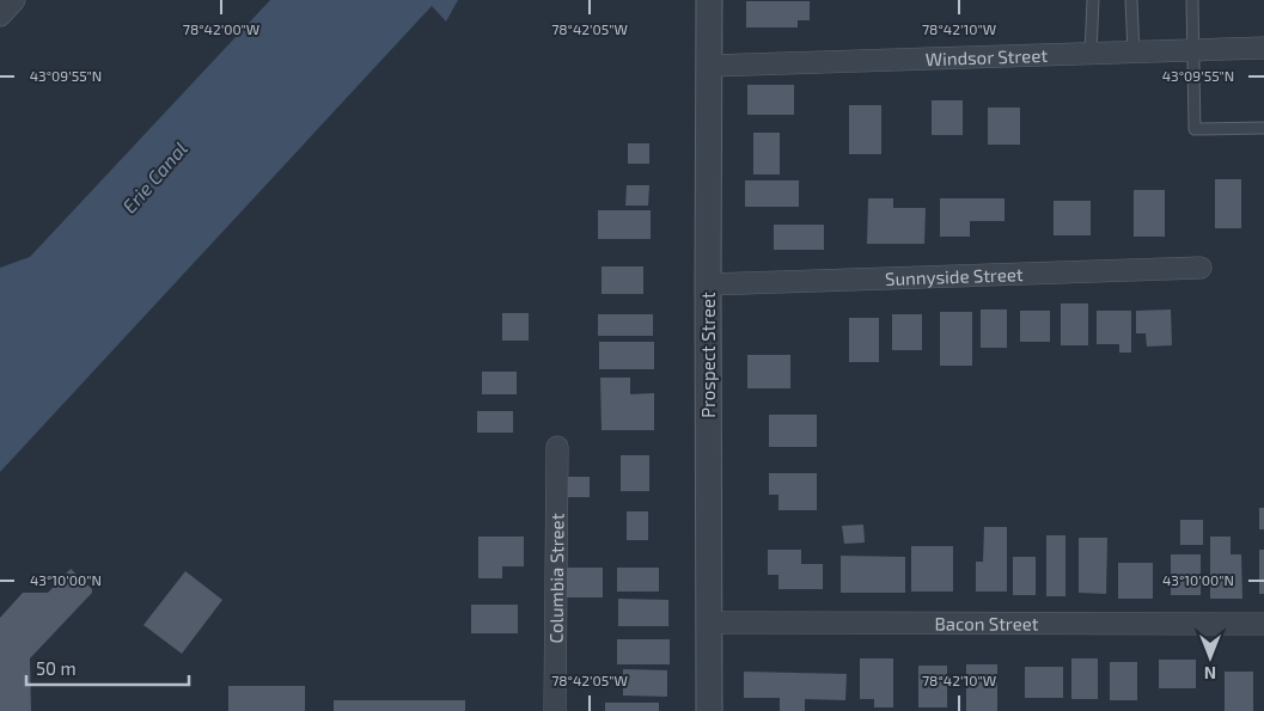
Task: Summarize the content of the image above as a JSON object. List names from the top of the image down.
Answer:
{
  "streets": {
    "street": [
      "Windsor Street",
      "Sunnyside Street",
      "Prospect Street",
      "Columbia Street",
      "Bacon Street"
    ]
  },
  "crossings": [
    ["Windsor Street", "Prospect Street"],
    ["Sunnyside Street", "Prospect Street"],
    ["Prospect Street", "Bacon Street"]
  ],
  "water": ["Erie Canal"],
  "scale_bar": "50 m",
  "north": "bottom",
  "coordinates": [
    "78°42'00\"W",
    "78°42'05\"W",
    "78°42'10\"W",
    "43°09'55\"N",
    "43°10'00\"N"
  ]
}
